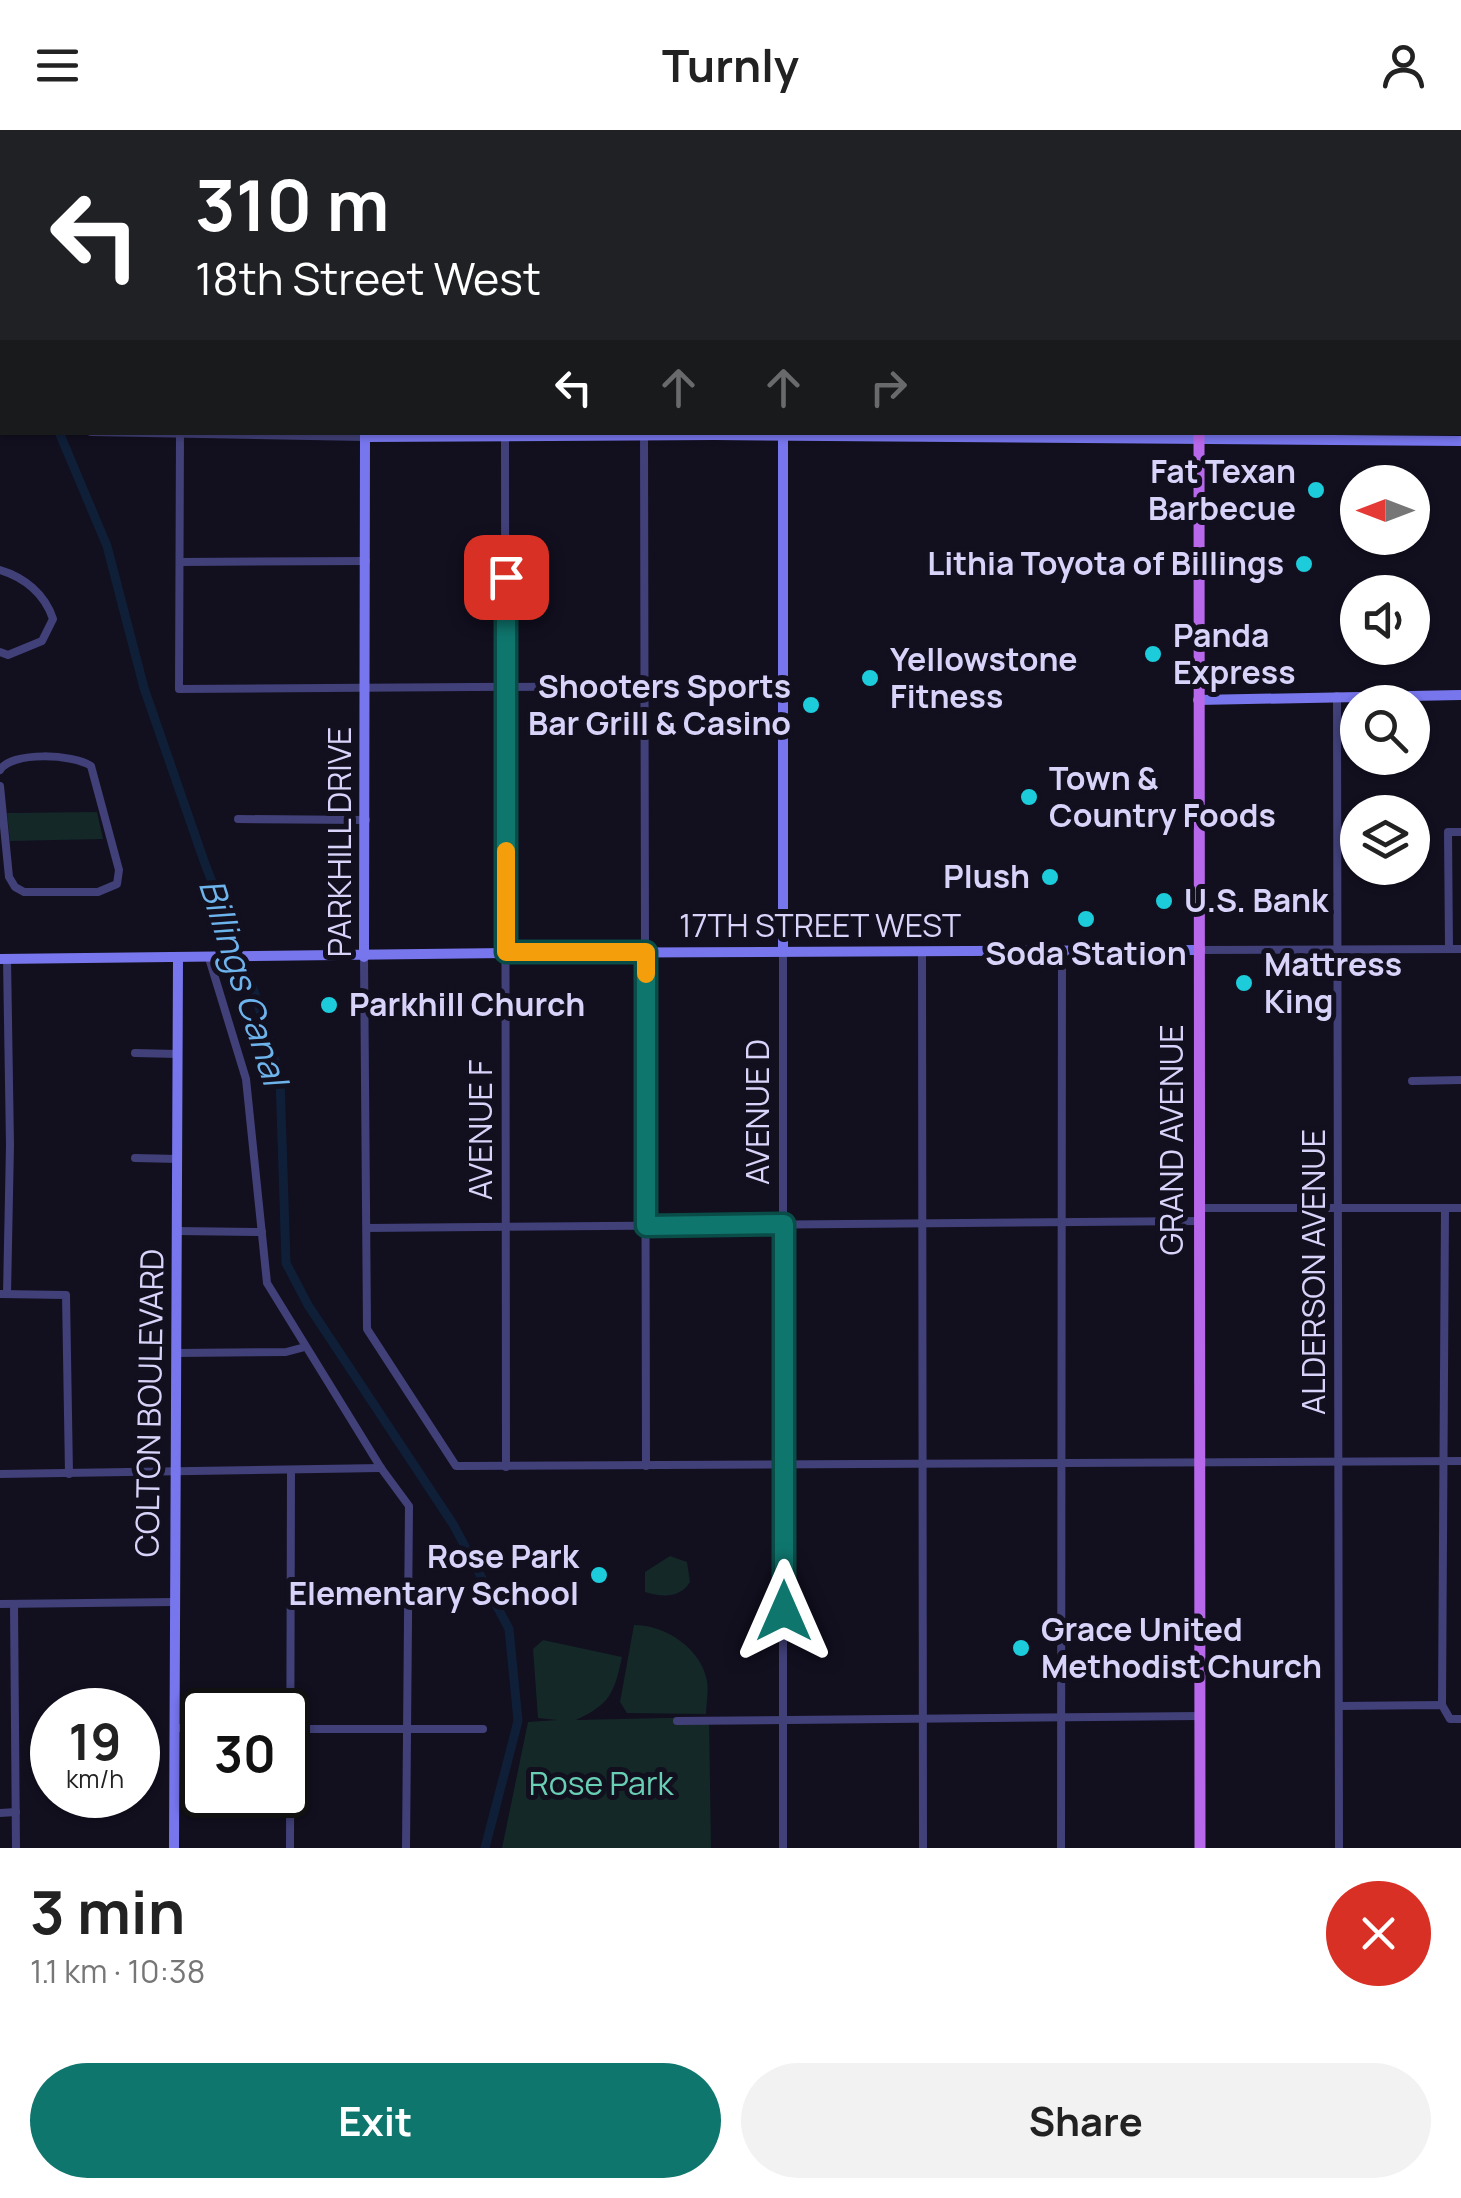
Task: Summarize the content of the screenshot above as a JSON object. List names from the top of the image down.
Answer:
{
  "streets": {
    "main road": ["GRAND AVENUE"],
    "street": [
      "PARKHILL DRIVE",
      "17TH STREET WEST",
      "AVENUE D",
      "AVENUE F",
      "ALDERSON AVENUE",
      "COLTON BOULEVARD"
    ]
  },
  "crossings": [
    ["PARKHILL DRIVE", "17TH STREET WEST"],
    ["PARKHILL DRIVE", "AVENUE F"],
    ["17TH STREET WEST", "AVENUE D"],
    ["17TH STREET WEST", "AVENUE F"],
    ["17TH STREET WEST", "GRAND AVENUE"],
    ["17TH STREET WEST", "ALDERSON AVENUE"],
    ["17TH STREET WEST", "COLTON BOULEVARD"]
  ],
  "water": ["Billings Canal"],
  "parks": ["Rose Park"],
  "places": [
    "Fat Texan Barbecue",
    "Lithia Toyota of Billings",
    "Panda Express",
    "Yellowstone Fitness",
    "Shooters Sports Bar Grill & Casino",
    "Town & Country Foods",
    "Plush",
    "U.S. Bank",
    "Soda Station",
    "Mattress King",
    "Parkhill Church",
    "Rose Park Elementary School",
    "Grace United Methodist Church"
  ],
  "north": "left",
  "page": {
    "header": "Turnly",
    "turn": ["310 m", "18th Street West"],
    "speed": "19 km/h",
    "limit": "30",
    "heading": ["3 min", "1.1 km · 10:38"],
    "buttons": ["Exit", "Share"]
  }
}
